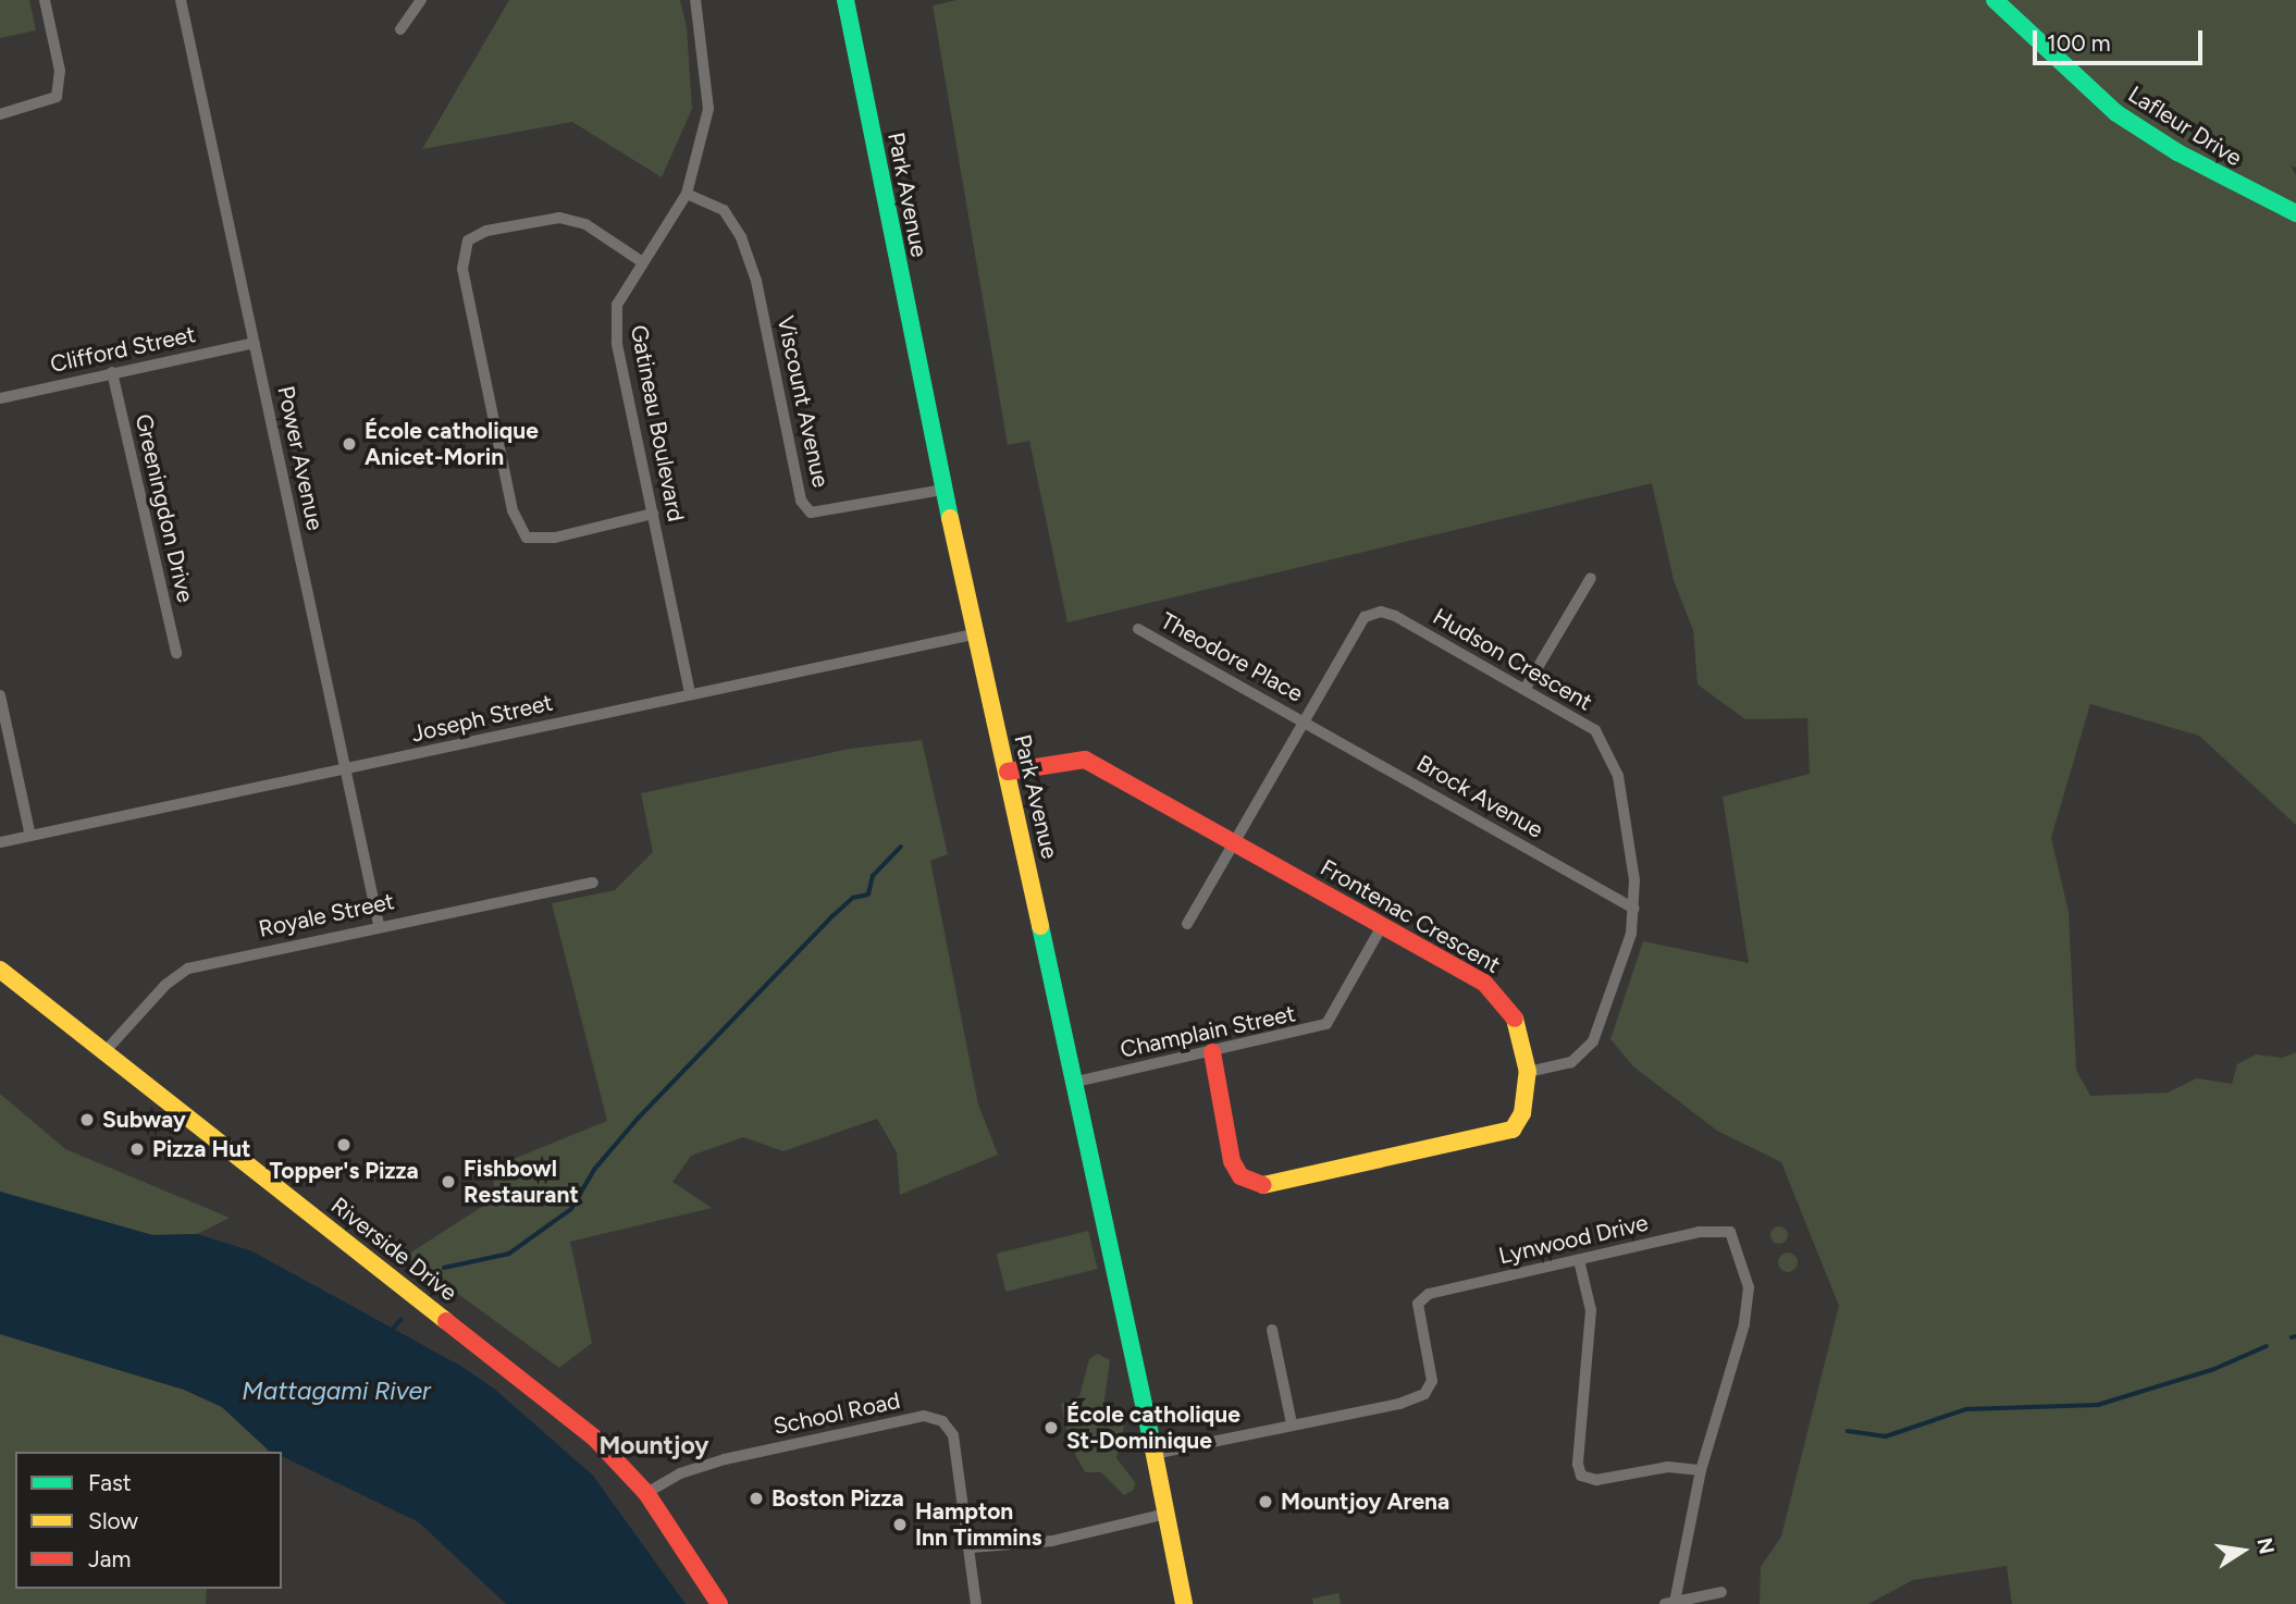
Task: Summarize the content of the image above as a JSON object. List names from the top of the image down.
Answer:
{
  "streets": {
    "street": [
      "Lafleur Drive",
      "Park Avenue",
      "Clifford Street",
      "Viscount Avenue",
      "Gatineau Boulevard",
      "Power Avenue",
      "Greeningdon Drive",
      "Theodore Place",
      "Hudson Crescent",
      "Joseph Street",
      "Brock Avenue",
      "Royale Street",
      "Frontenac Crescent",
      "Champlain Street",
      "Lynwood Drive",
      "Riverside Drive",
      "School Road"
    ]
  },
  "crossings": [
    ["Park Avenue", "Viscount Avenue"],
    ["Park Avenue", "Joseph Street"],
    ["Park Avenue", "Frontenac Crescent"],
    ["Park Avenue", "Champlain Street"],
    ["Park Avenue", "Lynwood Drive"],
    ["Clifford Street", "Power Avenue"],
    ["Clifford Street", "Greeningdon Drive"],
    ["Viscount Avenue", "Gatineau Boulevard"],
    ["Gatineau Boulevard", "Joseph Street"],
    ["Power Avenue", "Joseph Street"],
    ["Power Avenue", "Royale Street"],
    ["Theodore Place", "Hudson Crescent"],
    ["Theodore Place", "Brock Avenue"],
    ["Hudson Crescent", "Brock Avenue"],
    ["Hudson Crescent", "Frontenac Crescent"],
    ["Royale Street", "Riverside Drive"],
    ["Frontenac Crescent", "Champlain Street"],
    ["Riverside Drive", "School Road"]
  ],
  "districts": ["Mountjoy"],
  "water": ["Mattagami River"],
  "places": [
    "École catholique Anicet-Morin",
    "Subway",
    "Topper's Pizza",
    "Pizza Hut",
    "Fishbowl Restaurant",
    "École catholique St-Dominique",
    "Boston Pizza",
    "Mountjoy Arena",
    "Hampton Inn Timmins"
  ],
  "legend": ["Fast", "Slow", "Jam"],
  "scale_bar": "100 m",
  "north": "right"
}
